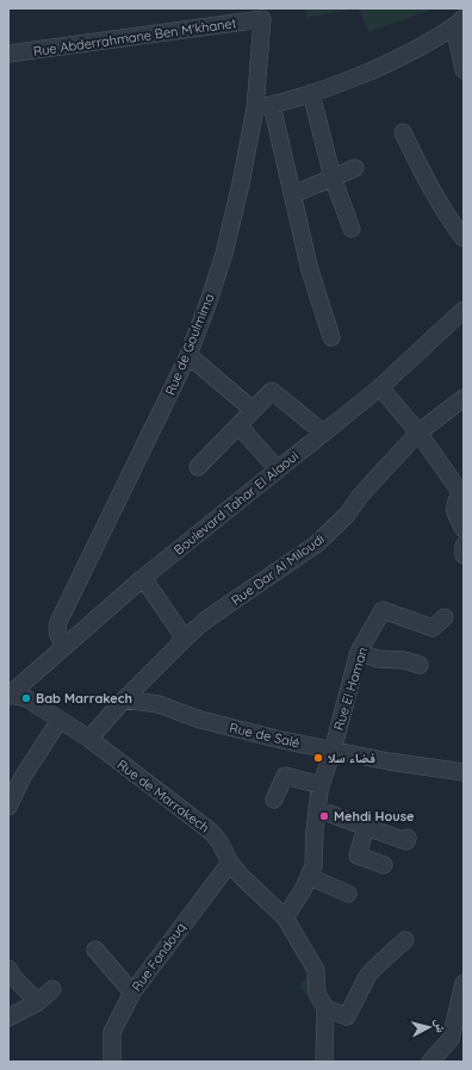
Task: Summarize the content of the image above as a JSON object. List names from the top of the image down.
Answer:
{
  "streets": {
    "street": [
      "Rue Abderrahmane Ben M'khanet",
      "Rue de Goulmima",
      "Boulevard Tahar El Alaoui",
      "Rue Dar Al Miloudi",
      "Rue El Haman",
      "Rue de Salé",
      "Rue de Marrakech",
      "Rue Fondouq"
    ]
  },
  "crossings": [
    ["Rue Abderrahmane Ben M'khanet", "Rue de Goulmima"],
    ["Rue de Goulmima", "Boulevard Tahar El Alaoui"],
    ["Boulevard Tahar El Alaoui", "Rue de Marrakech"],
    ["Rue Dar Al Miloudi", "Rue de Salé"],
    ["Rue Dar Al Miloudi", "Rue de Marrakech"],
    ["Rue El Haman", "Rue de Salé"],
    ["Rue El Haman", "Rue de Marrakech"],
    ["Rue de Marrakech", "Rue Fondouq"]
  ],
  "places": ["Bab Marrakech", "فضاء سلا", "Mehdi House"],
  "north": "right"
}
